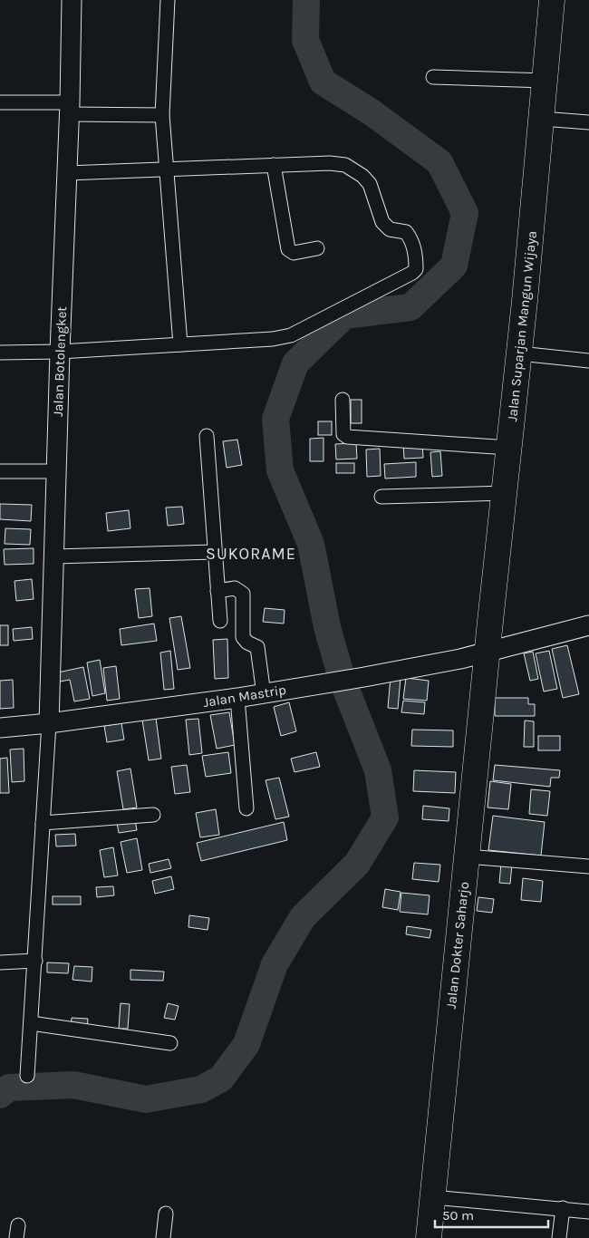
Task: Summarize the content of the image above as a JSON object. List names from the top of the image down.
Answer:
{
  "streets": {
    "highway": ["Jalan Suparjan Mangun Wijaya", "Jalan Dokter Saharjo"],
    "street": ["Jalan Botolengket", "Jalan Mastrip"]
  },
  "crossings": [
    ["Jalan Suparjan Mangun Wijaya", "Jalan Mastrip"],
    ["Jalan Suparjan Mangun Wijaya", "Jalan Dokter Saharjo"],
    ["Jalan Botolengket", "Jalan Mastrip"],
    ["Jalan Mastrip", "Jalan Dokter Saharjo"]
  ],
  "districts": ["SUKORAME"],
  "scale_bar": "50 m"
}
